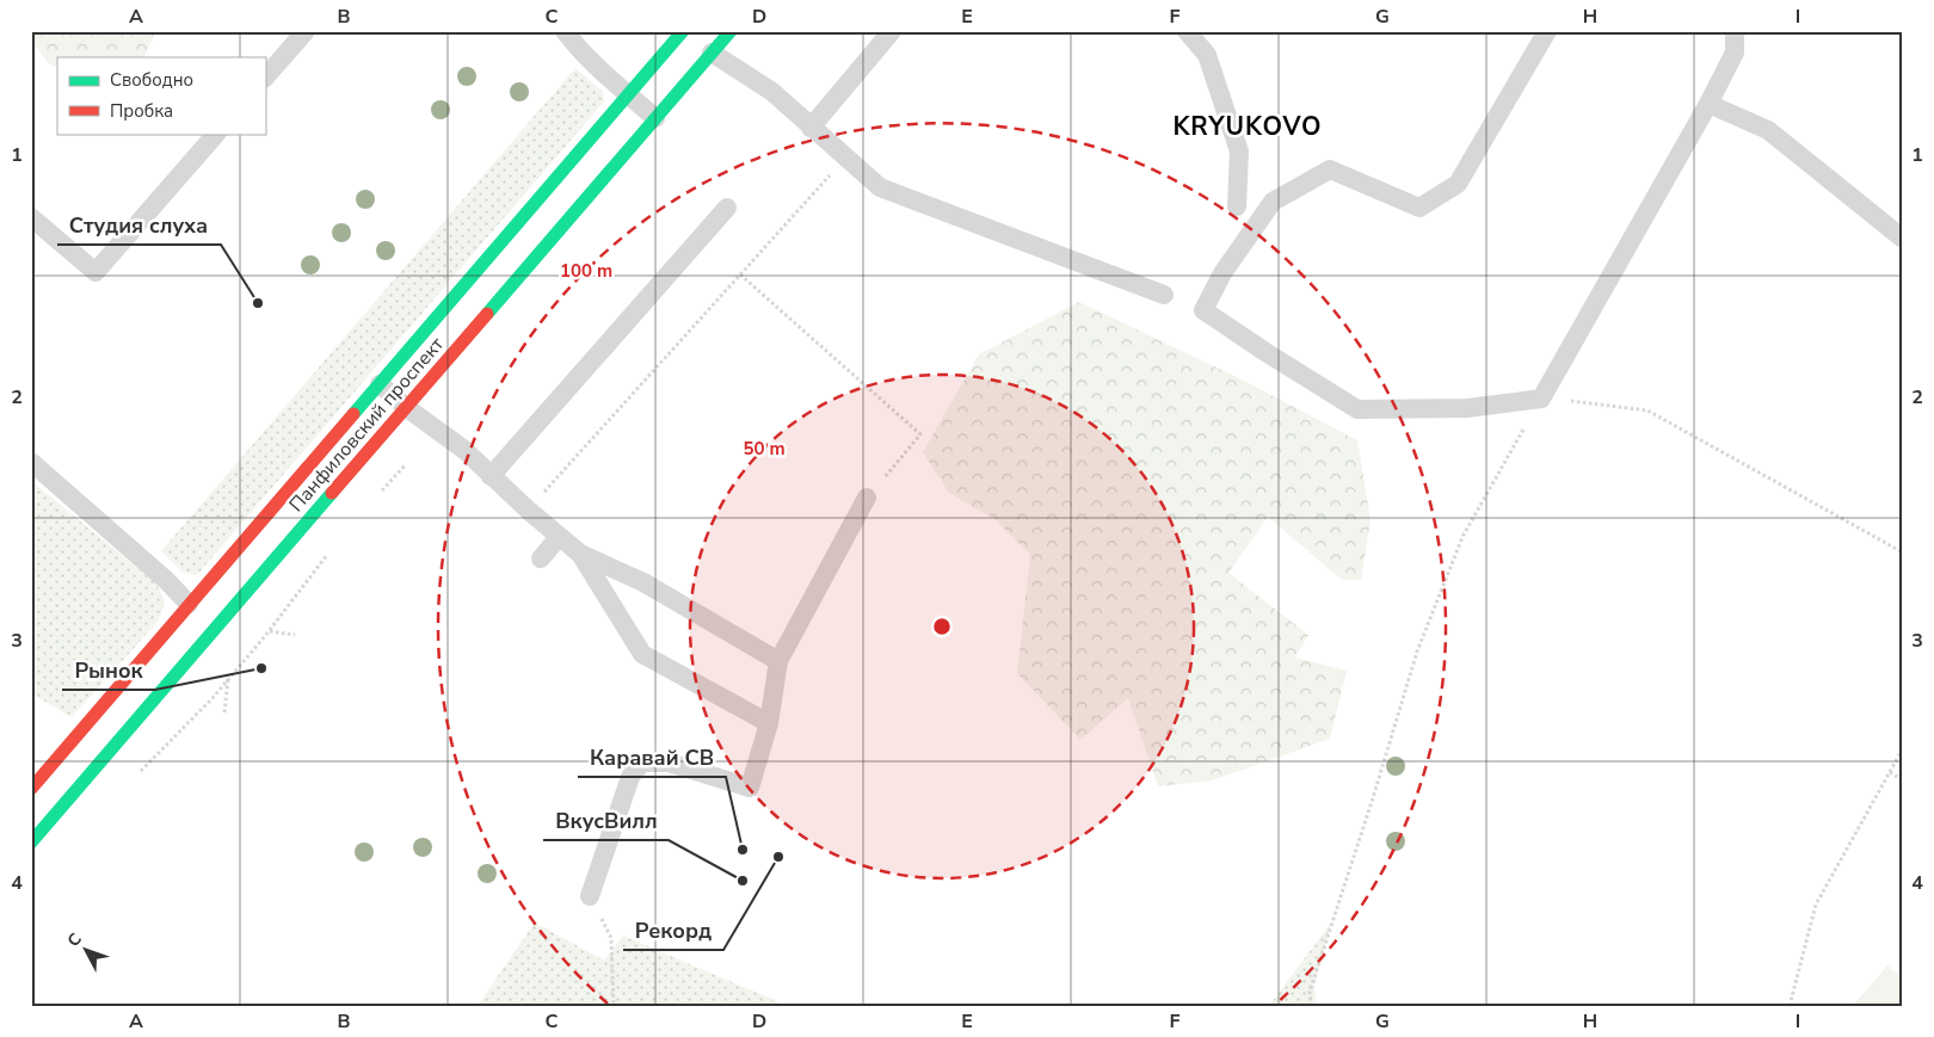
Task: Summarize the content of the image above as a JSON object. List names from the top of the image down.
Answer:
{
  "streets": {
    "main road": ["Панфиловский проспект"]
  },
  "districts": ["KRYUKOVO"],
  "places": [
    "Студия слуха",
    "Рынок",
    "Каравай СВ",
    "Рекорд",
    "ВкусВилл"
  ],
  "legend": ["Свободно", "Пробка"],
  "north": "top left",
  "grid": {
    "columns": [
      "A",
      "B",
      "C",
      "D",
      "E",
      "F",
      "G",
      "H",
      "I"
    ],
    "rows": [
      "1",
      "2",
      "3",
      "4"
    ]
  },
  "rings": ["100 m", "50 m"]
}
